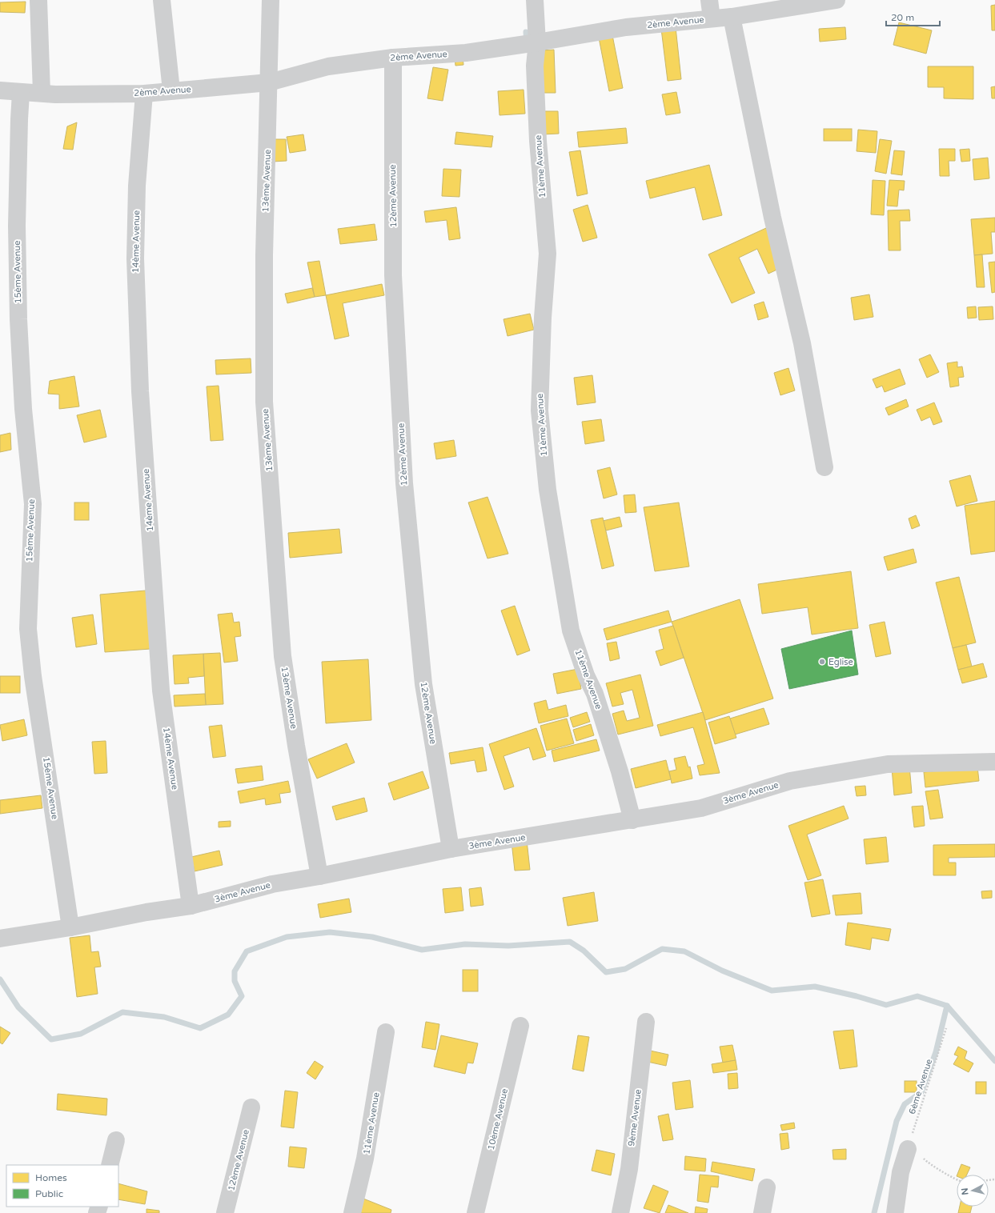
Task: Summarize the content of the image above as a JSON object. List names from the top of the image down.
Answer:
{
  "streets": {
    "street": [
      "2ème Avenue",
      "11ème Avenue",
      "13ème Avenue",
      "12ème Avenue",
      "14ème Avenue",
      "15ème Avenue",
      "3ème Avenue",
      "9ème Avenue",
      "10ème Avenue"
    ],
    "path": ["6ème Avenue"]
  },
  "crossings": [
    ["2ème Avenue", "11ème Avenue"],
    ["2ème Avenue", "13ème Avenue"],
    ["2ème Avenue", "12ème Avenue"],
    ["2ème Avenue", "14ème Avenue"],
    ["2ème Avenue", "15ème Avenue"],
    ["11ème Avenue", "3ème Avenue"],
    ["13ème Avenue", "3ème Avenue"],
    ["12ème Avenue", "3ème Avenue"],
    ["14ème Avenue", "3ème Avenue"],
    ["15ème Avenue", "3ème Avenue"]
  ],
  "places": ["Eglise"],
  "legend": ["Homes", "Public"],
  "scale_bar": "20 m",
  "north": "left"
}
